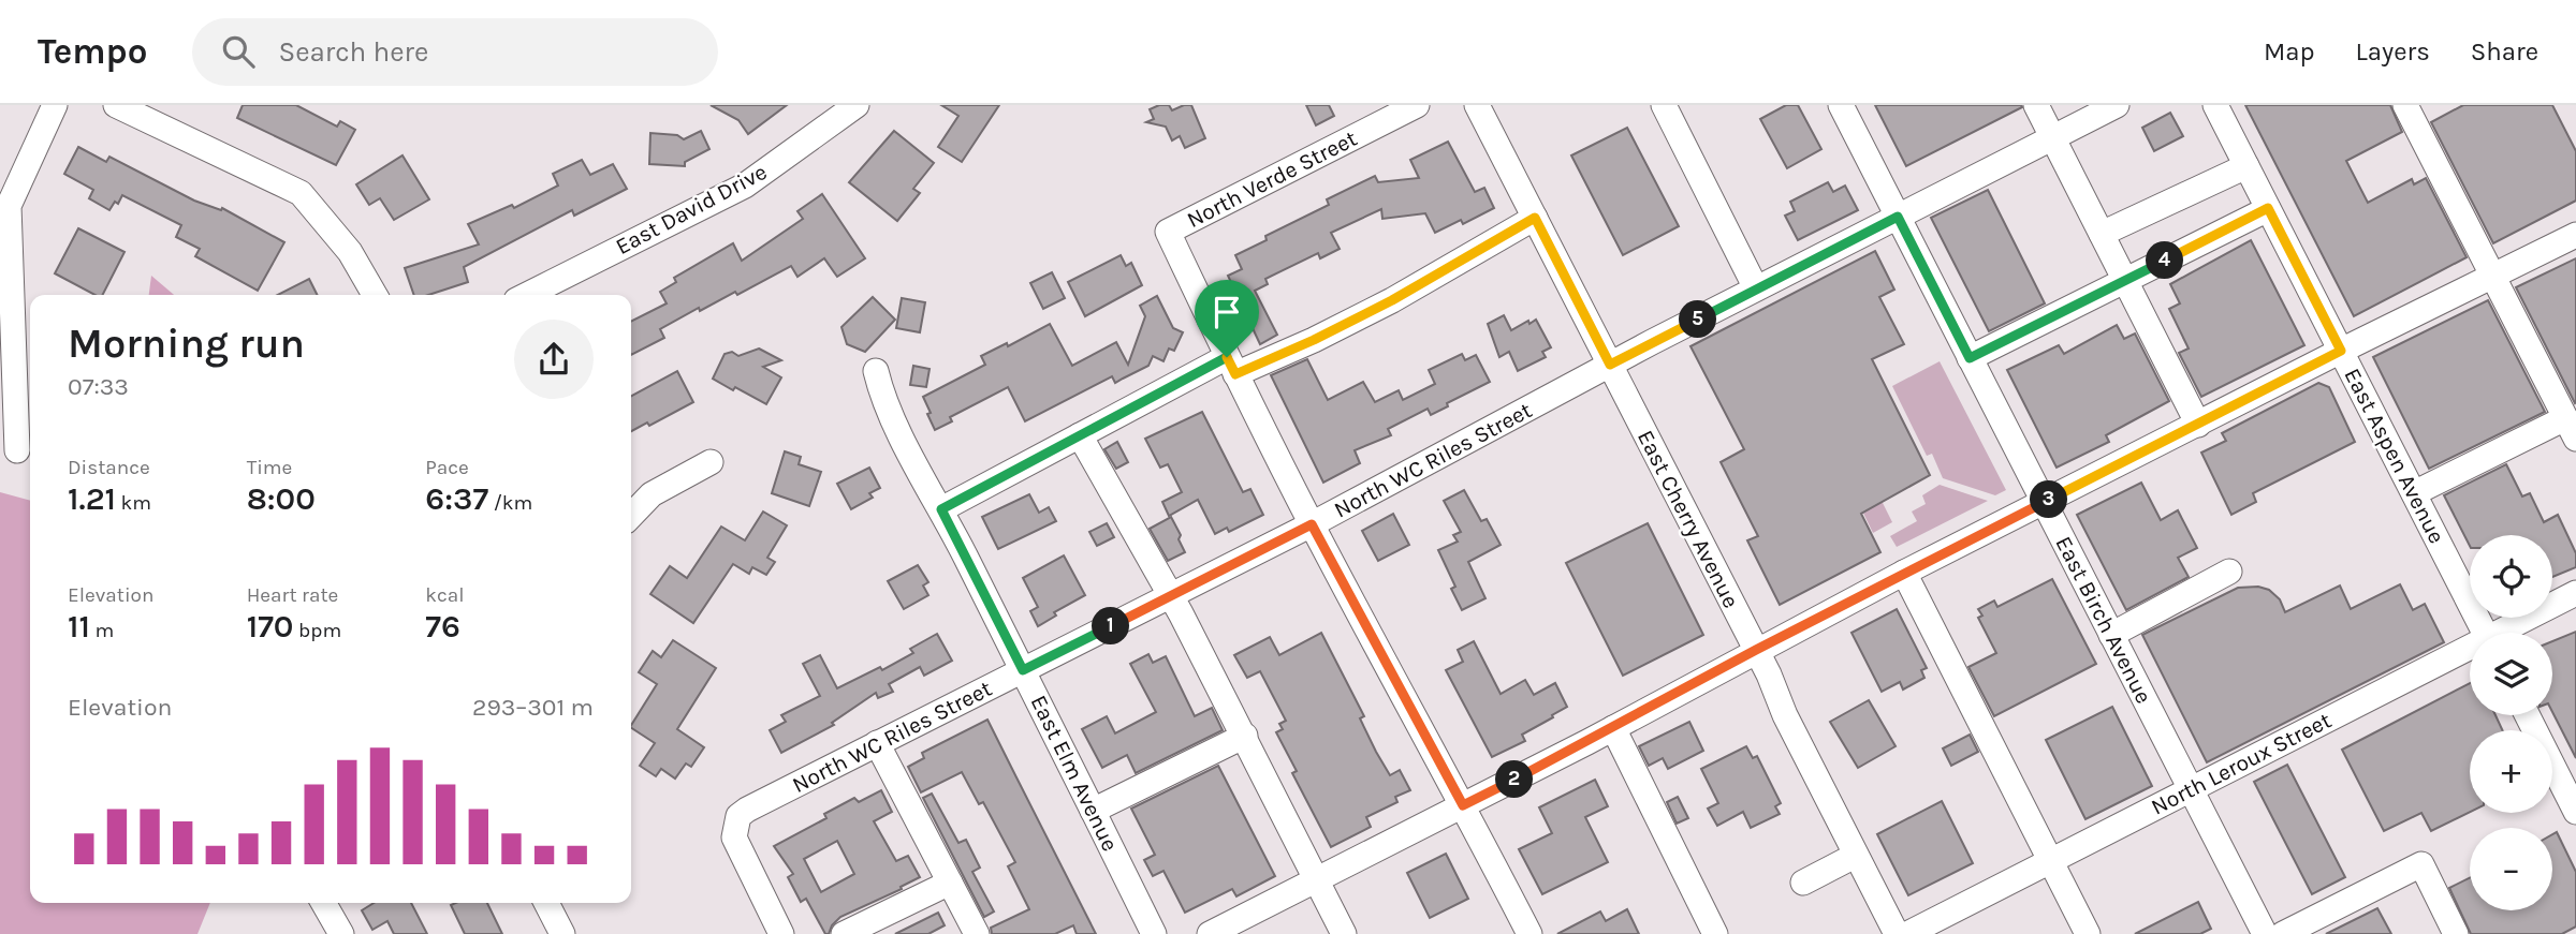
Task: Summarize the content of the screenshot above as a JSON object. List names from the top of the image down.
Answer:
{
  "streets": {
    "street": [
      "North Verde Street",
      "East David Drive",
      "East Aspen Avenue",
      "North WC Riles Street",
      "East Cherry Avenue",
      "East Birch Avenue",
      "North Leroux Street",
      "East Elm Avenue"
    ]
  },
  "crossings": [
    ["North WC Riles Street", "East Cherry Avenue"],
    ["North WC Riles Street", "East Birch Avenue"],
    ["North WC Riles Street", "East Elm Avenue"],
    ["East Birch Avenue", "North Leroux Street"]
  ],
  "page": {
    "header": "Tempo",
    "search": "Search here",
    "nav": ["Map", "Layers", "Share"],
    "pins": [
      "4",
      "5",
      "3",
      "1",
      "2"
    ],
    "heading": ["Morning run", "07:33"],
    "stats": [
      ["Distance", "1.21 km"],
      ["Time", "8:00"],
      ["Pace", "6:37 /km"],
      ["Elevation", "11 m"],
      ["Heart rate", "170 bpm"],
      ["kcal", "76"]
    ],
    "map_buttons": ["+", "−"],
    "chart": ["Elevation", "293–301 m"]
  }
}
